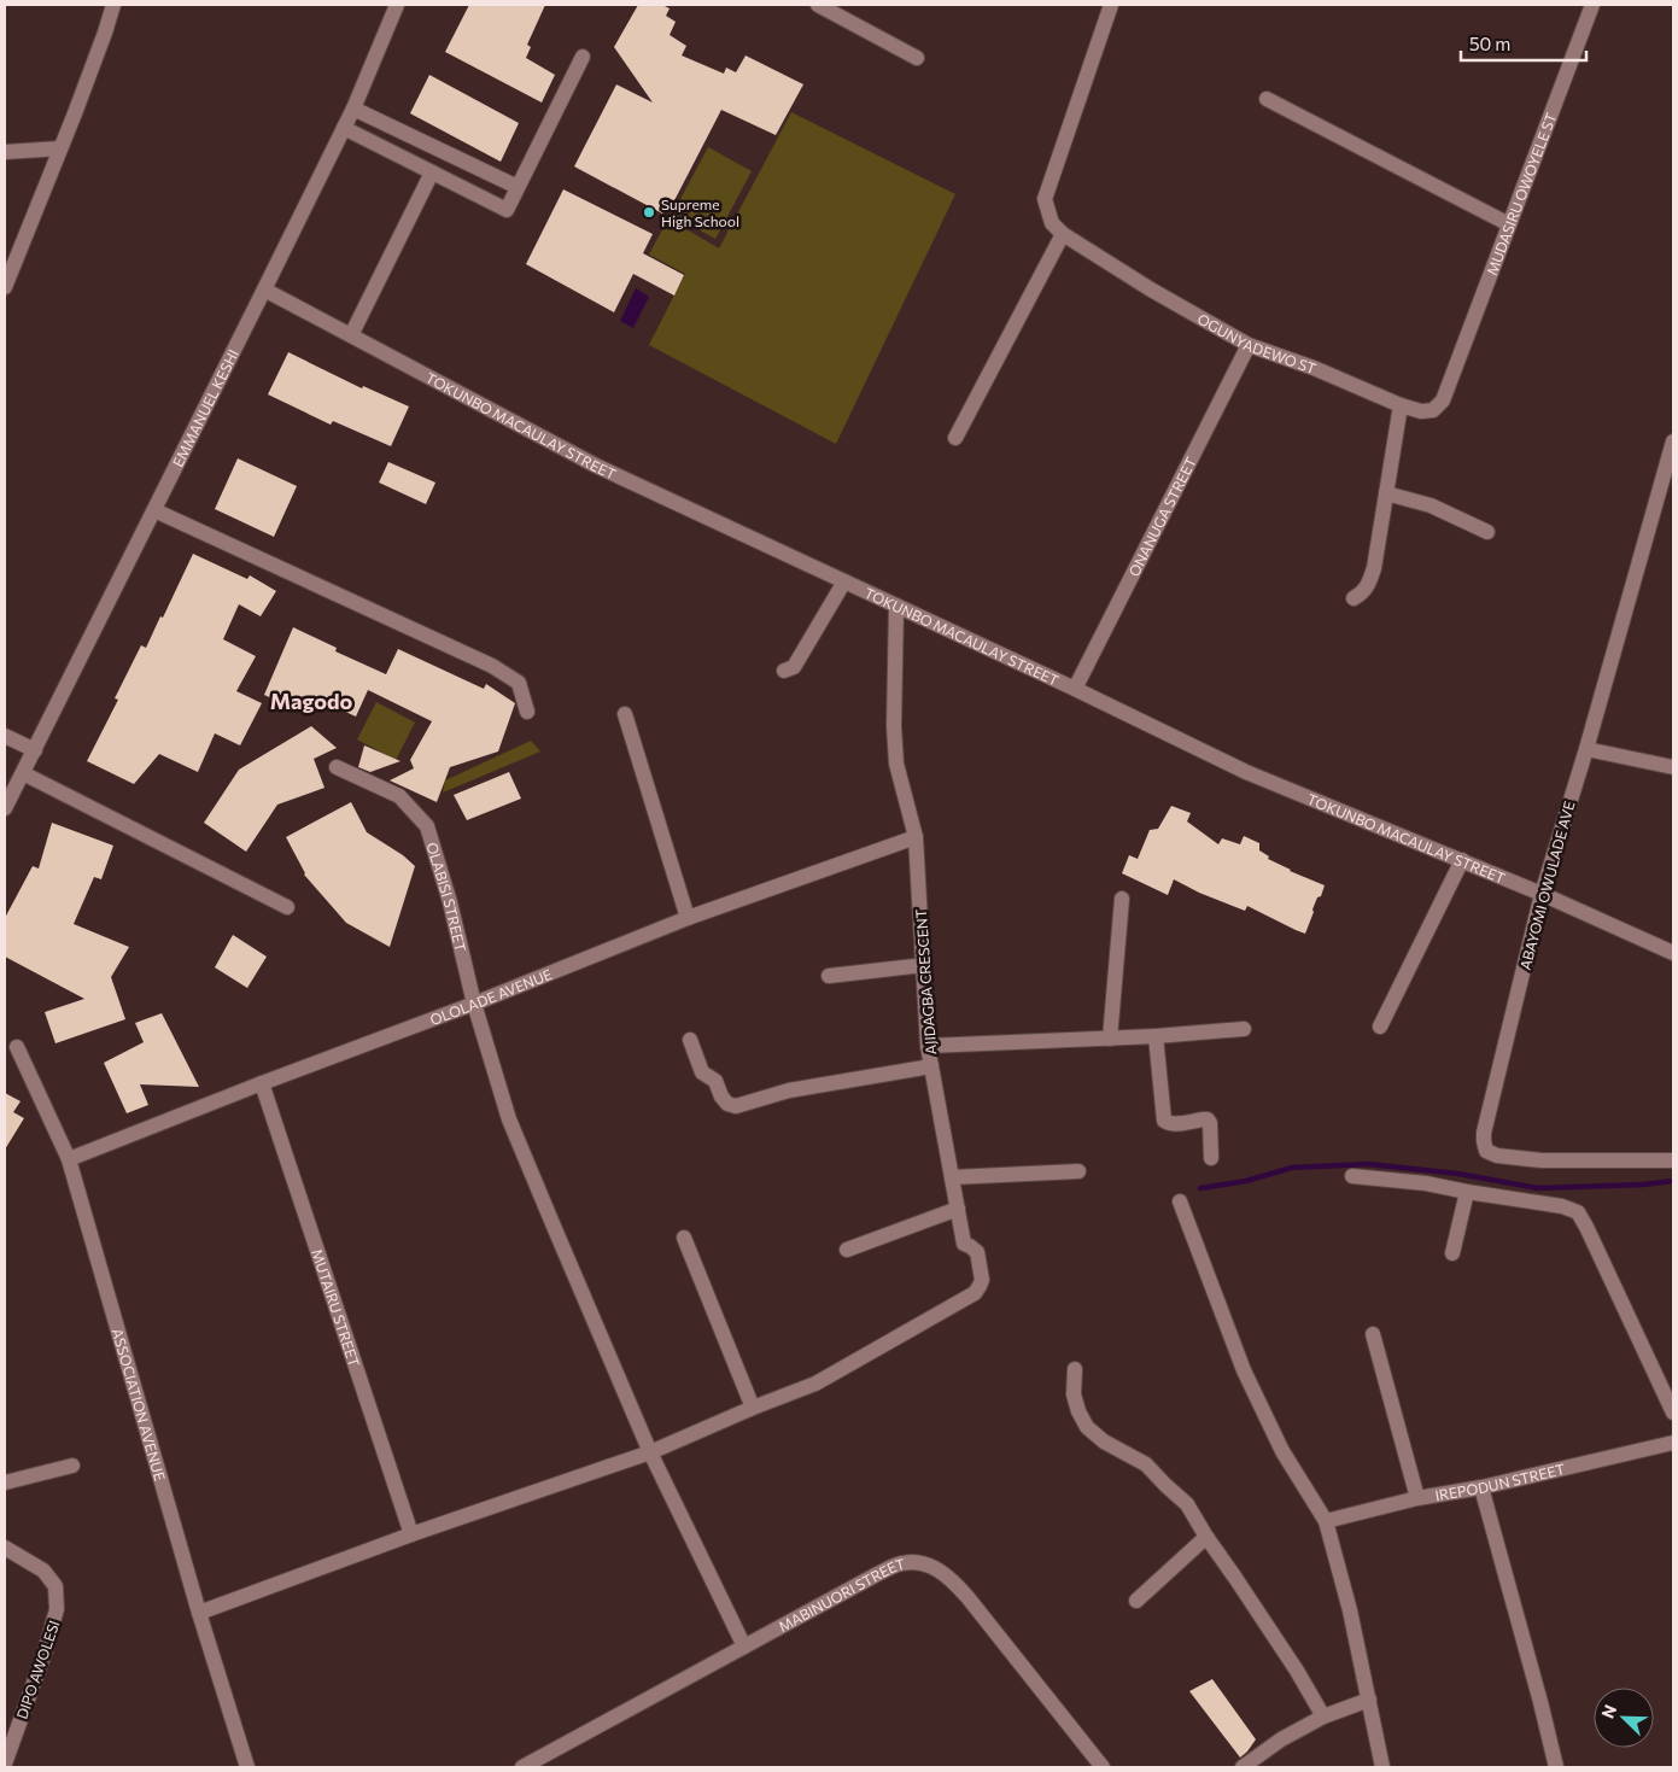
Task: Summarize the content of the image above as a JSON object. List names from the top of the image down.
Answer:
{
  "streets": {
    "street": [
      "MUDASIRU OWOYELE ST",
      "OGUNYADEWO ST",
      "EMMANUEL KESHI",
      "TOKUNBO MACAULAY STREET",
      "ONANUGA STREET",
      "ABAYOMI OWULADE AVE",
      "OLABISI STREET",
      "AJIDAGBA CRESCENT",
      "OLOLADE AVENUE",
      "MUTAIRU STREET",
      "ASSOCIATION AVENUE",
      "IREPODUN STREET",
      "MABINUORI STREET",
      "DIPO AWOLESI"
    ]
  },
  "crossings": [
    ["MUDASIRU OWOYELE ST", "OGUNYADEWO ST"],
    ["OGUNYADEWO ST", "ONANUGA STREET"],
    ["EMMANUEL KESHI", "TOKUNBO MACAULAY STREET"],
    ["TOKUNBO MACAULAY STREET", "ONANUGA STREET"],
    ["TOKUNBO MACAULAY STREET", "ABAYOMI OWULADE AVE"],
    ["TOKUNBO MACAULAY STREET", "AJIDAGBA CRESCENT"],
    ["OLABISI STREET", "AJIDAGBA CRESCENT"],
    ["OLABISI STREET", "OLOLADE AVENUE"],
    ["OLABISI STREET", "MABINUORI STREET"],
    ["AJIDAGBA CRESCENT", "OLOLADE AVENUE"],
    ["AJIDAGBA CRESCENT", "MUTAIRU STREET"],
    ["AJIDAGBA CRESCENT", "ASSOCIATION AVENUE"],
    ["OLOLADE AVENUE", "MUTAIRU STREET"],
    ["OLOLADE AVENUE", "ASSOCIATION AVENUE"]
  ],
  "districts": ["Magodo"],
  "places": ["Supreme High School"],
  "scale_bar": "50 m",
  "north": "top left"
}
